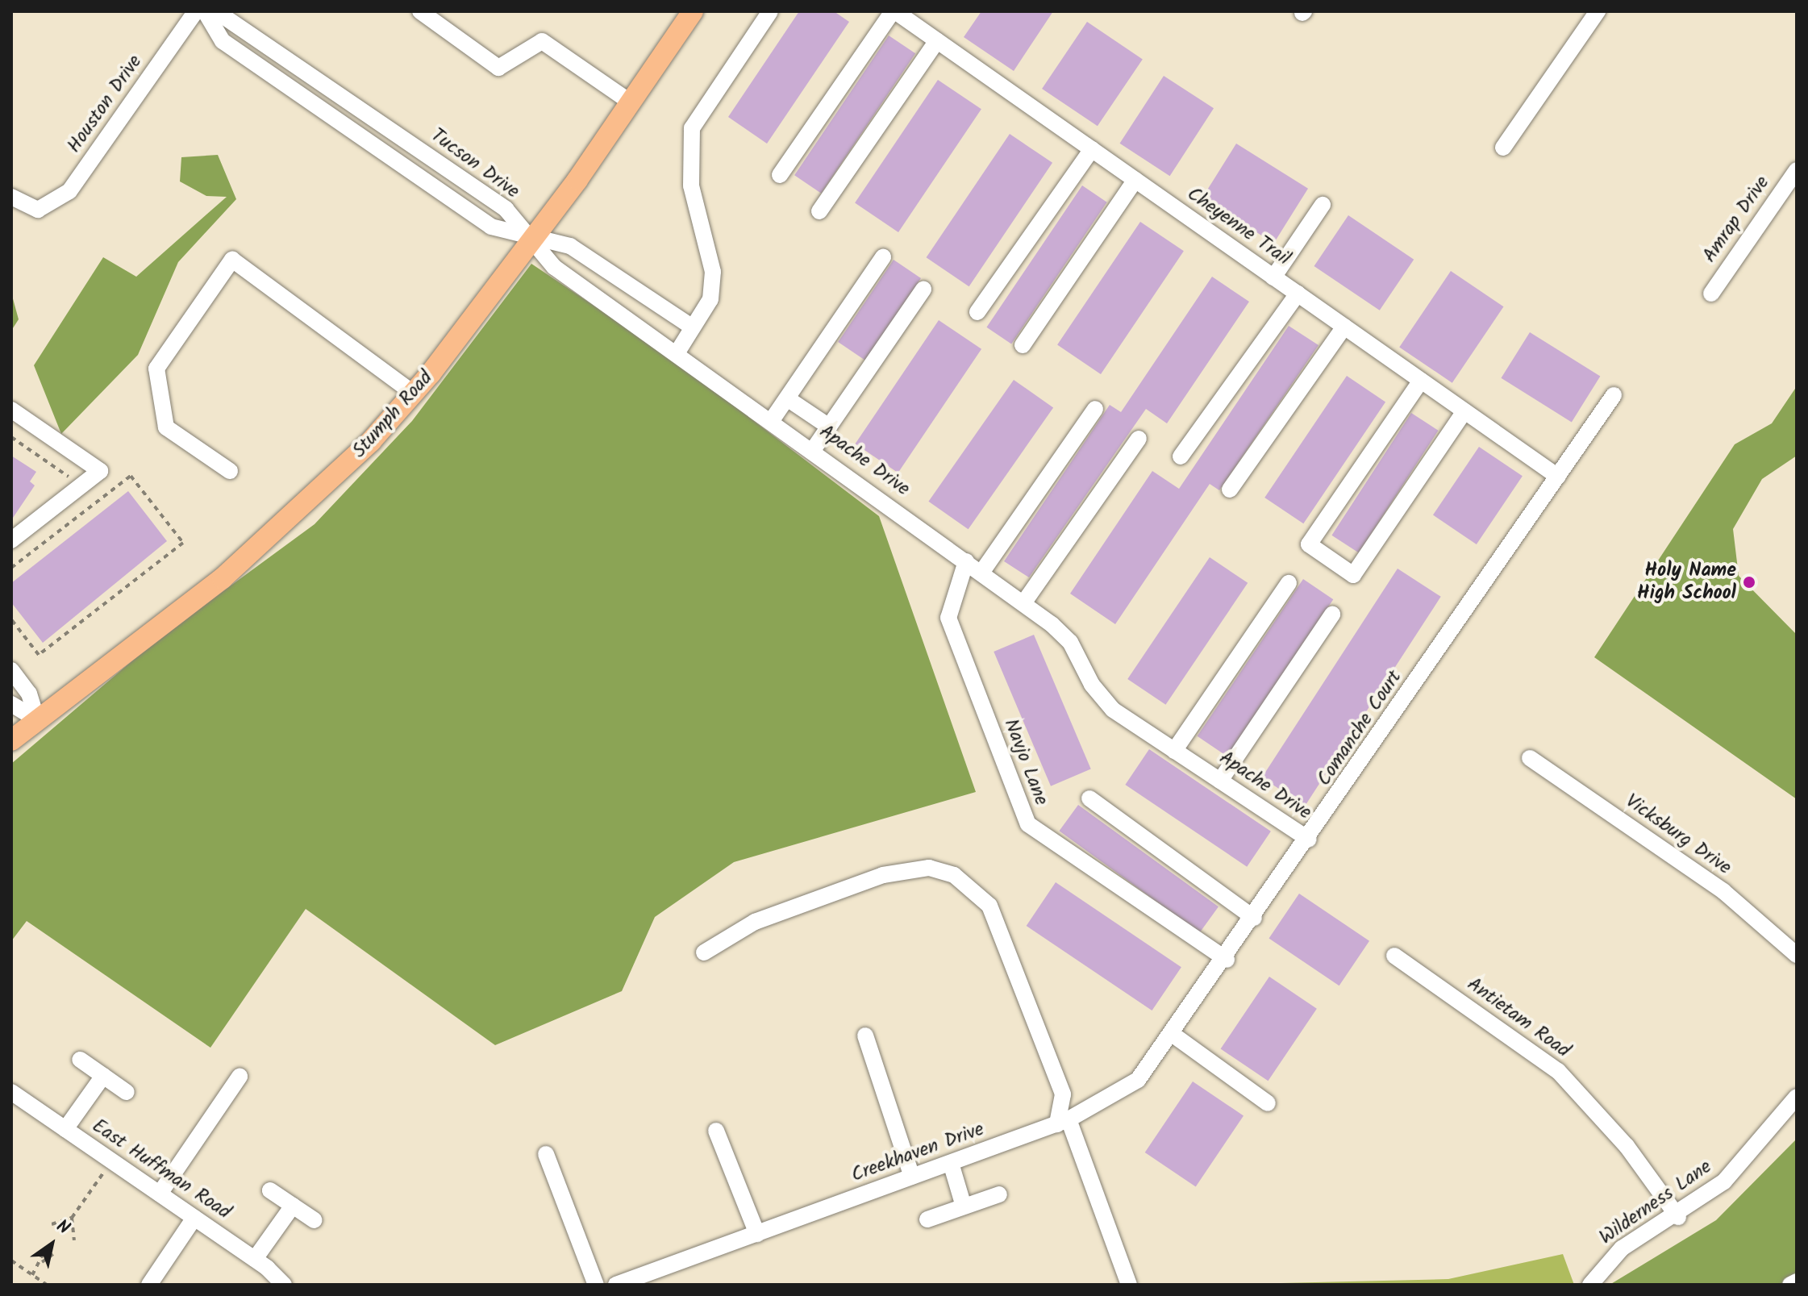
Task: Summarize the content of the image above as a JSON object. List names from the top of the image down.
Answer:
{
  "streets": {
    "main road": ["Stumph Road"],
    "street": [
      "Houston Drive",
      "Tucson Drive",
      "Amrap Drive",
      "Cheyenne Trail",
      "Apache Drive",
      "Comanche Court",
      "Navjo Lane",
      "Vicksburg Drive",
      "Antietam Road",
      "Creekhaven Drive",
      "East Huffman Road",
      "Wilderness Lane"
    ]
  },
  "crossings": [
    ["Tucson Drive", "Stumph Road"],
    ["Tucson Drive", "Apache Drive"],
    ["Cheyenne Trail", "Comanche Court"],
    ["Stumph Road", "Apache Drive"],
    ["Apache Drive", "Comanche Court"],
    ["Apache Drive", "Navjo Lane"],
    ["Comanche Court", "Navjo Lane"],
    ["Comanche Court", "Creekhaven Drive"],
    ["Antietam Road", "Wilderness Lane"]
  ],
  "places": ["Holy Name High School"],
  "north": "top right"
}
